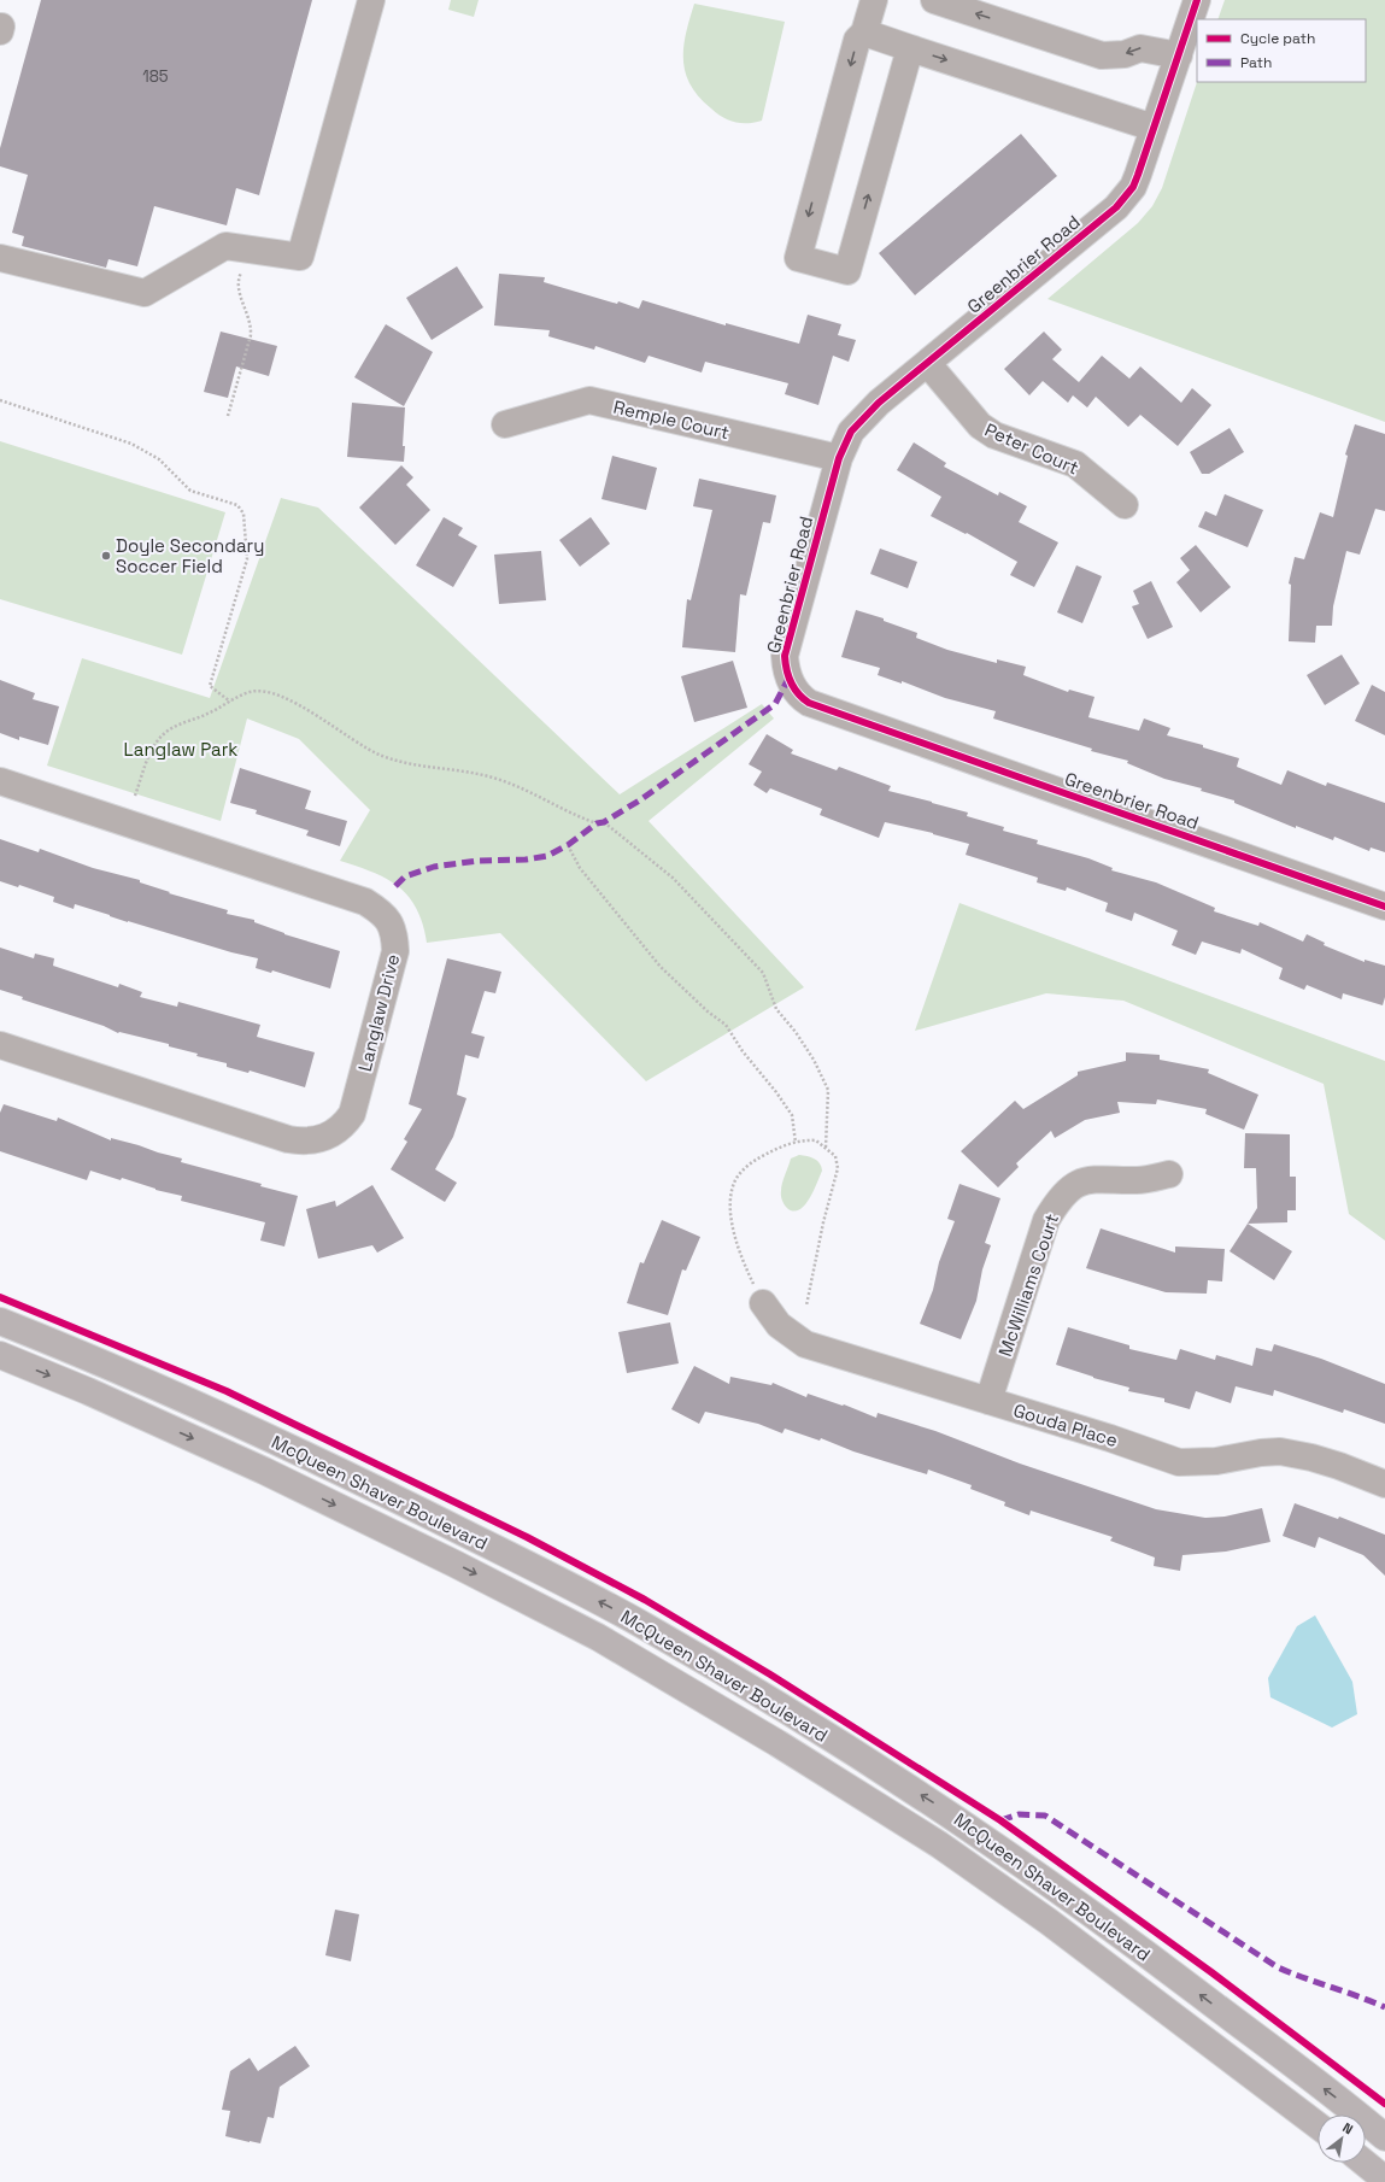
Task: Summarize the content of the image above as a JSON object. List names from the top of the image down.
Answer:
{
  "streets": {
    "main road": ["McQueen Shaver Boulevard"],
    "street": [
      "Greenbrier Road",
      "Remple Court",
      "Peter Court",
      "Langlaw Drive",
      "McWilliams Court",
      "Gouda Place"
    ]
  },
  "crossings": [
    ["Greenbrier Road", "Remple Court"],
    ["Greenbrier Road", "Peter Court"],
    ["McWilliams Court", "Gouda Place"]
  ],
  "parks": ["Langlaw Park"],
  "places": ["Doyle Secondary Soccer Field"],
  "house_numbers": ["185"],
  "legend": ["Cycle path", "Path"],
  "north": "top right"
}
